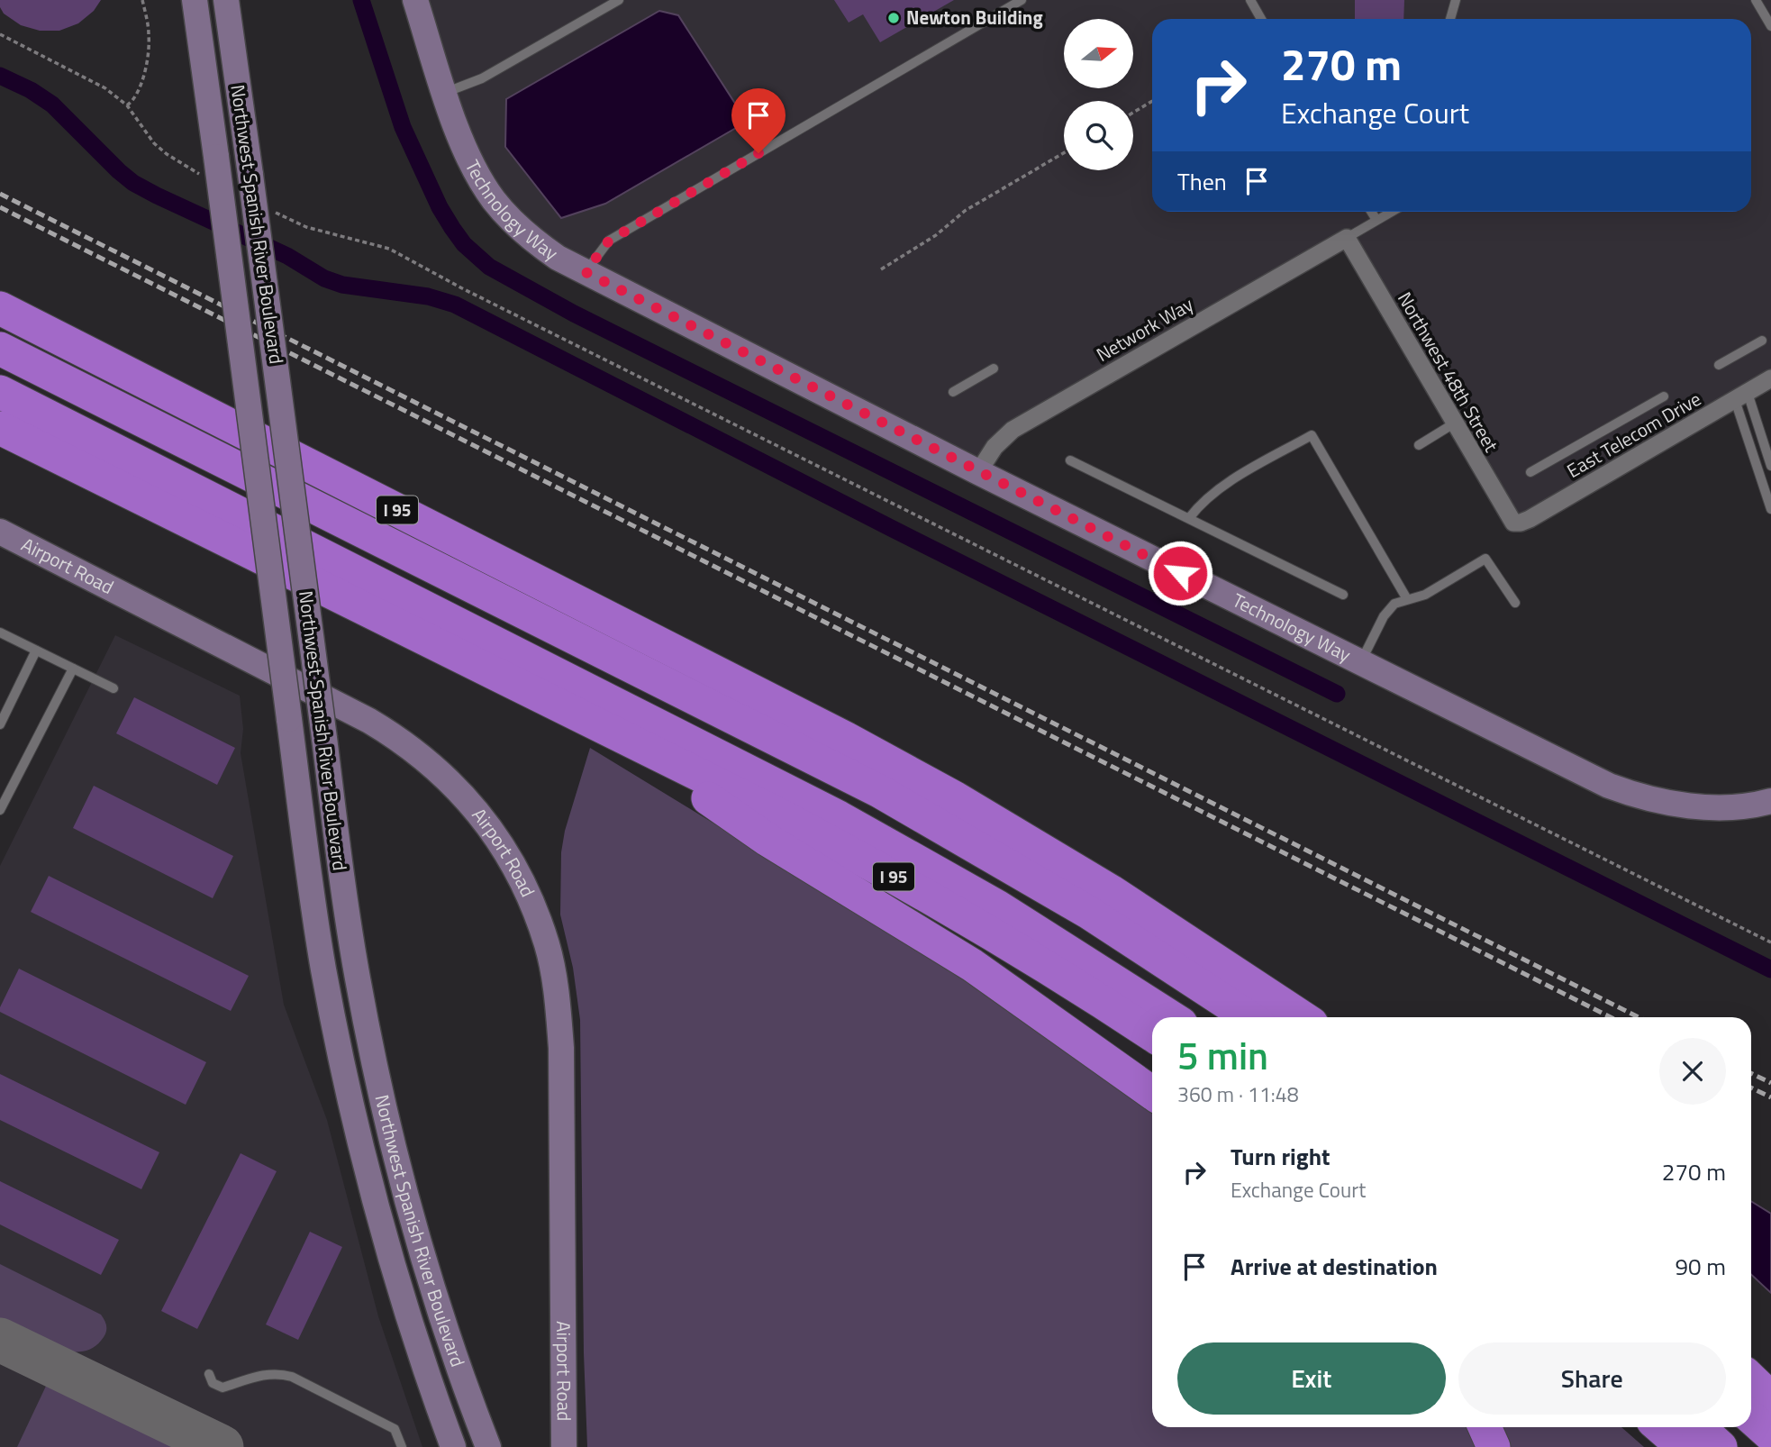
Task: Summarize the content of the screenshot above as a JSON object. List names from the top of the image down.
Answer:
{
  "streets": {
    "highway": ["I 95"],
    "main road": ["Technology Way", "Northwest Spanish River Boulevard", "Airport Road"],
    "street": ["Network Way", "Northwest 48th Street", "East Telecom Drive"]
  },
  "crossings": [
    ["Technology Way", "Network Way"],
    ["Network Way", "Northwest 48th Street"],
    ["Northwest 48th Street", "East Telecom Drive"]
  ],
  "places": ["Newton Building"],
  "north": "right",
  "page": {
    "turn": ["270 m", "Exchange Court"],
    "then": "Then",
    "heading": ["5 min", "360 m · 11:48"],
    "list": [
      {
        "name": "Turn right",
        "note": "Exchange Court",
        "value": "270 m"
      },
      {
        "name": "Arrive at destination",
        "value": "90 m"
      }
    ],
    "buttons": ["Exit", "Share"]
  }
}
